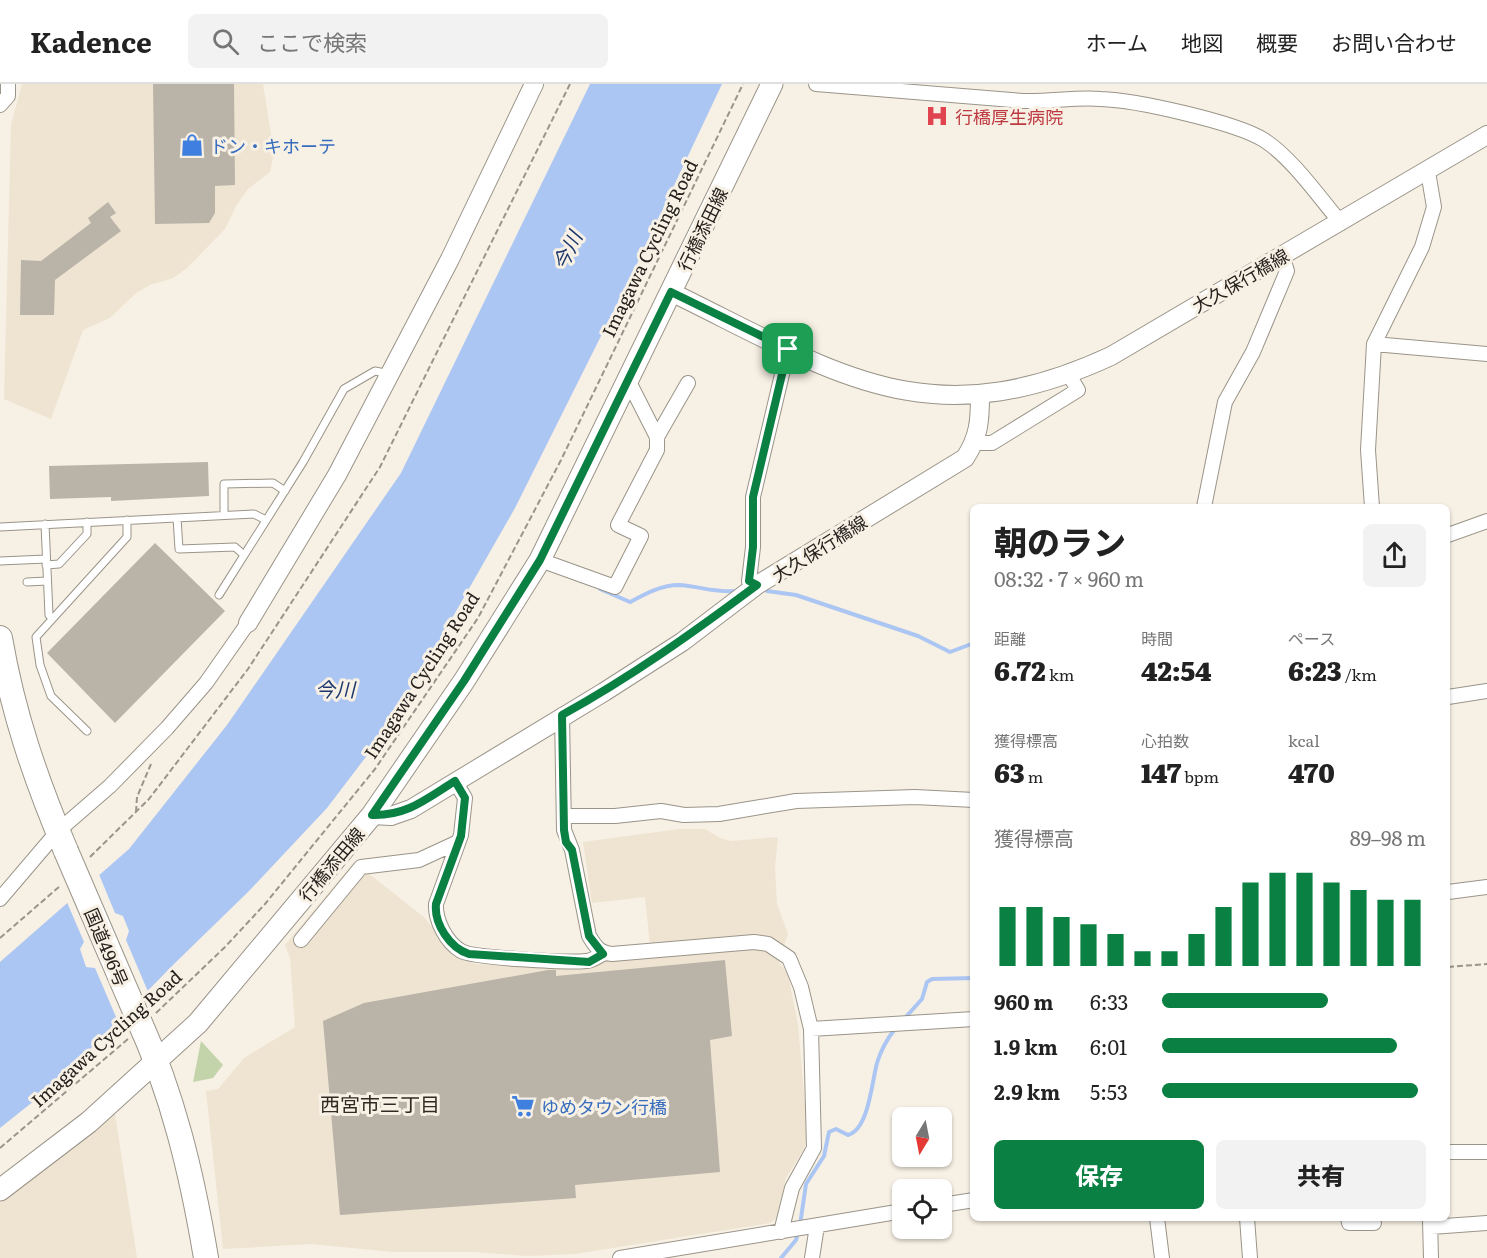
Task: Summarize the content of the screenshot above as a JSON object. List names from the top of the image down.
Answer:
{
  "streets": {
    "highway": ["国道496号"],
    "main road": ["行橋添田線", "大久保行橋線"],
    "path": ["Imagawa Cycling Road"]
  },
  "crossings": [
    ["行橋添田線", "大久保行橋線"],
    ["行橋添田線", "国道496号"],
    ["Imagawa Cycling Road", "国道496号"]
  ],
  "districts": ["西宮市三丁目"],
  "water": ["今川"],
  "places": {
    "hospital": ["行橋厚生病院"],
    "shop": ["ドン・キホーテ"],
    "supermarket": ["ゆめタウン行橋"]
  },
  "north": "bottom",
  "page": {
    "header": "Kadence",
    "search": "ここで検索",
    "nav": [
      "ホーム",
      "地図",
      "概要",
      "お問い合わせ"
    ],
    "heading": ["朝のラン", "08:32 · 7 × 960 m"],
    "stats": [
      ["距離", "6.72 km"],
      ["時間", "42:54"],
      ["ペース", "6:23 /km"],
      ["獲得標高", "63 m"],
      ["心拍数", "147 bpm"],
      ["kcal", "470"]
    ],
    "chart": ["獲得標高", "89–98 m"],
    "list": [
      {
        "name": "960 m",
        "note": "6:33"
      },
      {
        "name": "1.9 km",
        "note": "6:01"
      },
      {
        "name": "2.9 km",
        "note": "5:53"
      }
    ],
    "buttons": ["保存", "共有"]
  }
}
